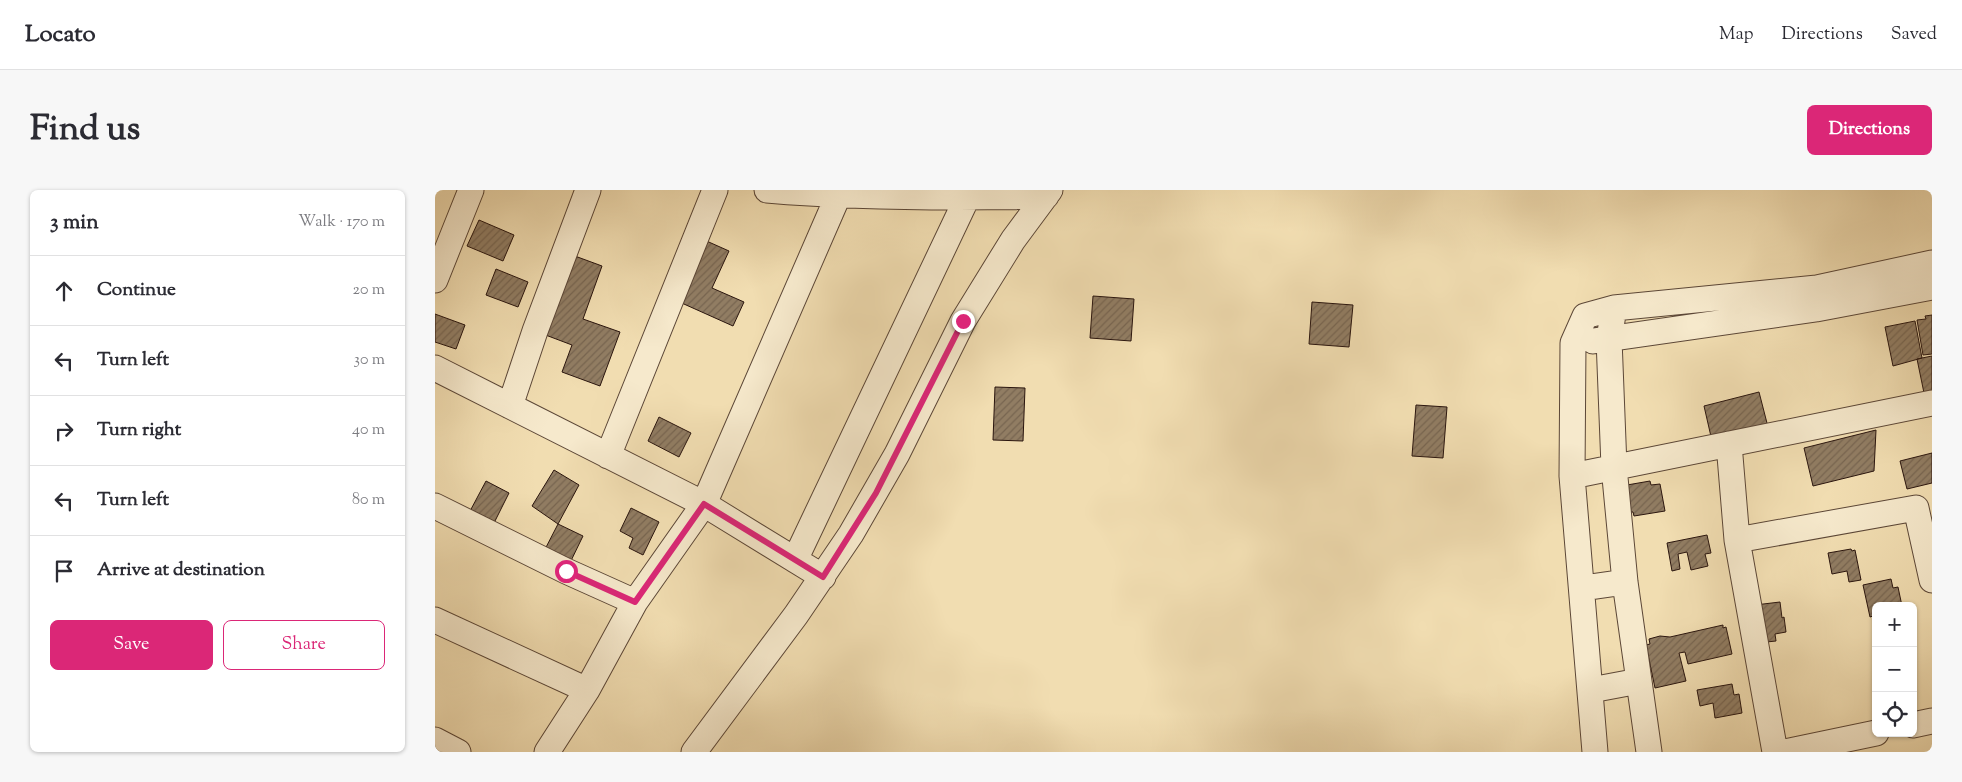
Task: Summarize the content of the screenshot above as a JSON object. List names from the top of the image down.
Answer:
{
  "page": {
    "header": "Locato",
    "nav": ["Map", "Directions", "Saved"],
    "title": "Find us",
    "buttons": [
      "Directions",
      ["Save", "Share"]
    ],
    "heading": ["3 min", "Walk · 170 m"],
    "list": [
      ["Continue", "20 m"],
      ["Turn left", "30 m"],
      ["Turn right", "40 m"],
      ["Turn left", "80 m"],
      "Arrive at destination"
    ],
    "map_buttons": ["+", "−"]
  }
}
